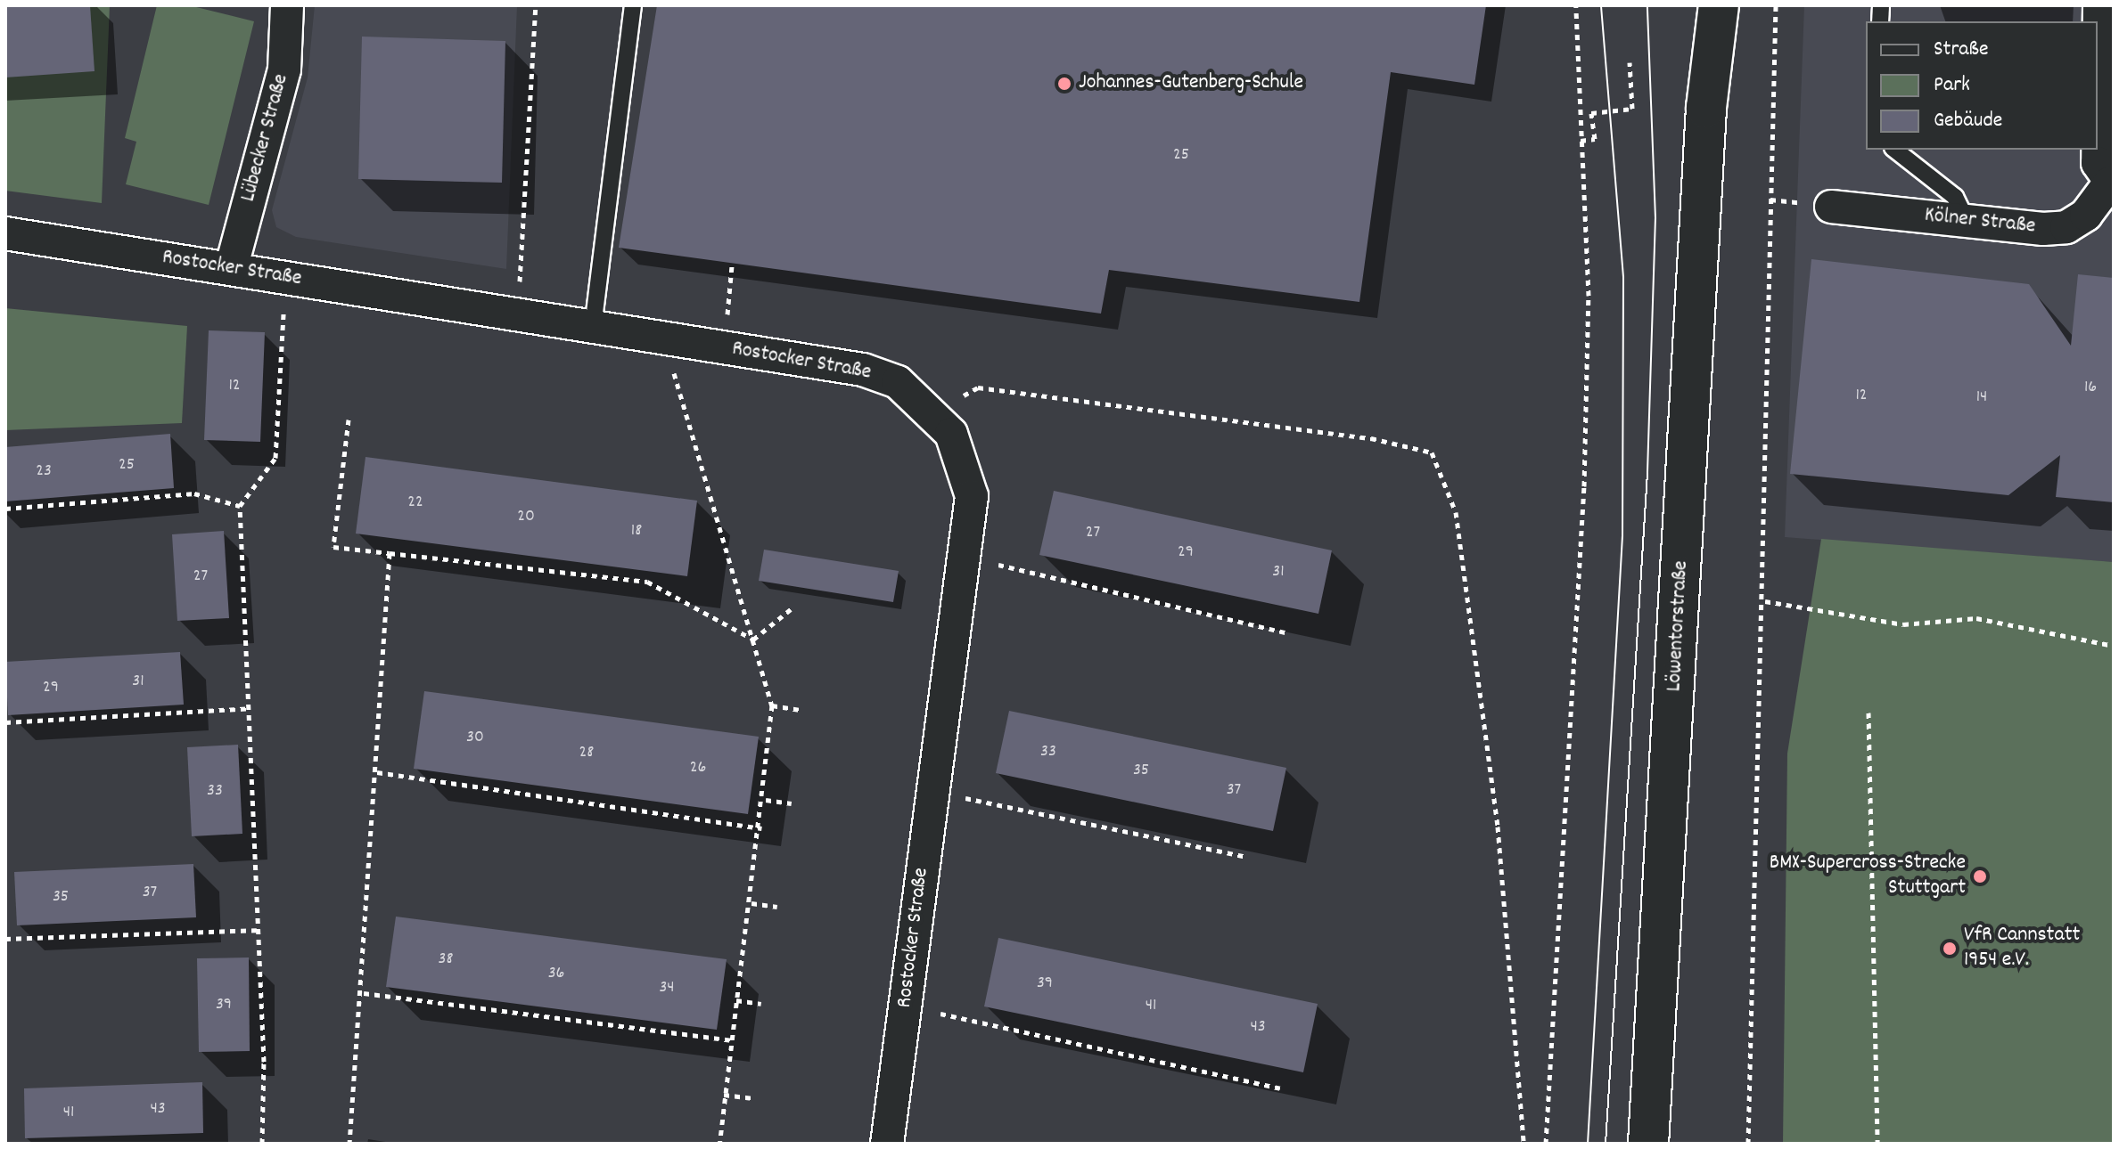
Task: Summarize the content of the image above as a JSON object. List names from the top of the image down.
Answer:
{
  "streets": {
    "main road": ["Löwentorstraße"],
    "street": ["Lübecker Straße", "Kölner Straße", "Rostocker Straße"]
  },
  "crossings": [
    ["Lübecker Straße", "Rostocker Straße"]
  ],
  "places": ["Johannes-Gutenberg-Schule", "BMX-Supercross-Strecke Stuttgart", "VfR Cannstatt 1954 e.V."],
  "house_numbers": [
    "25",
    "12",
    "16",
    "12",
    "14",
    "25",
    "23",
    "22",
    "20",
    "18",
    "27",
    "29",
    "31",
    "27",
    "31",
    "29",
    "30",
    "33",
    "28",
    "26",
    "35",
    "37",
    "33",
    "37",
    "35",
    "38",
    "36",
    "39",
    "34",
    "39",
    "41",
    "43",
    "43",
    "41"
  ],
  "legend": ["Straße", "Park", "Gebäude"]
}
